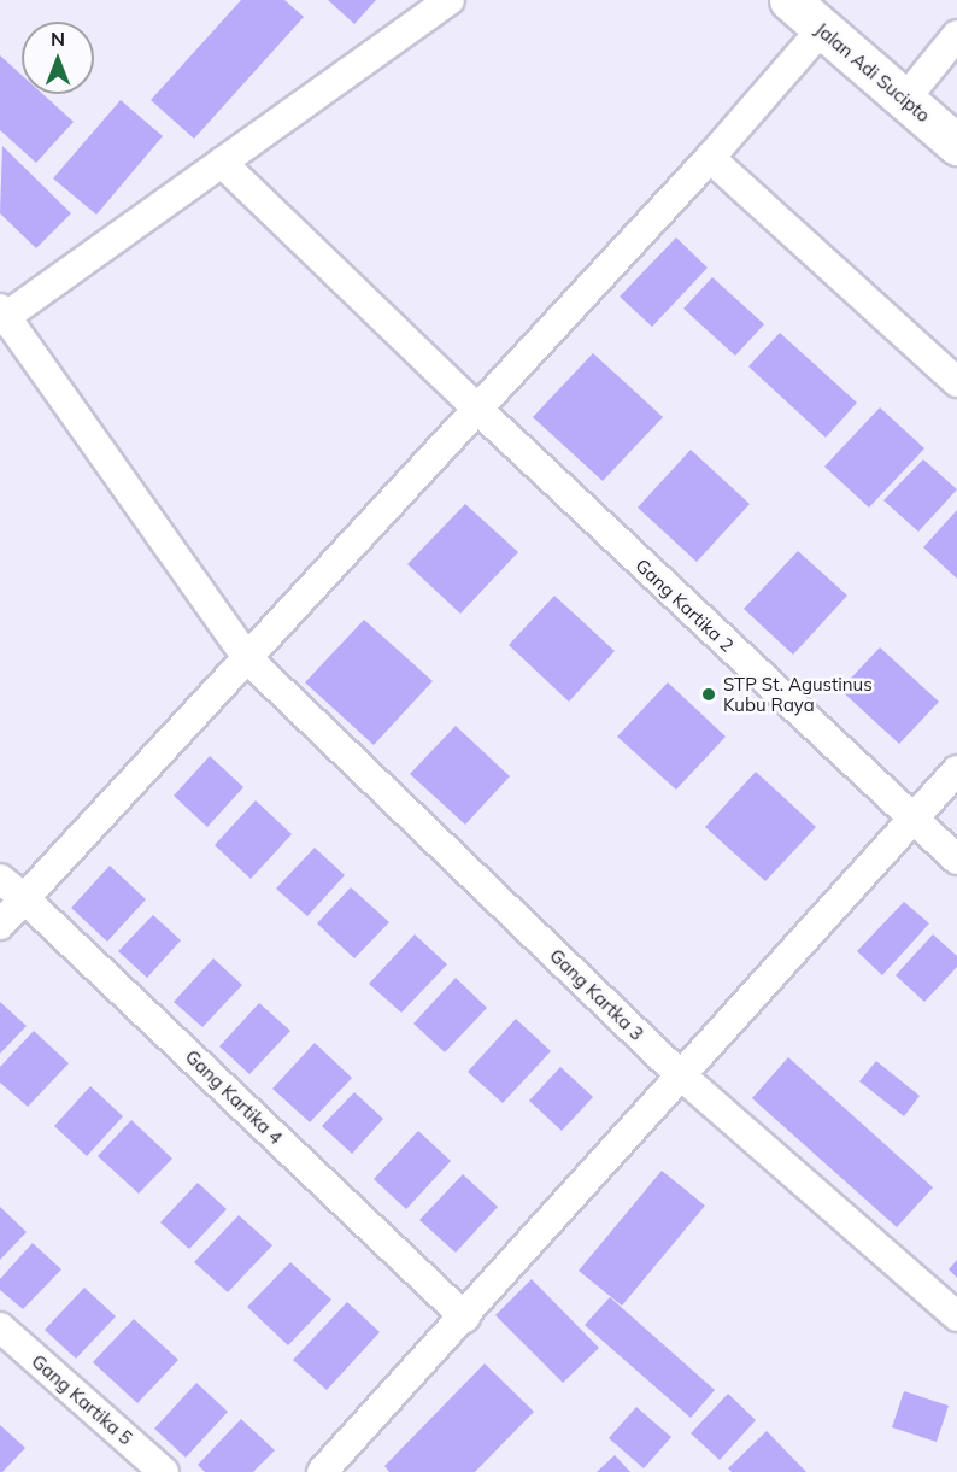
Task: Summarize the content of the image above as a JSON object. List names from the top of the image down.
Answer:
{
  "streets": {
    "main road": ["Jalan Adi Sucipto"],
    "street": [
      "Gang Kartika 2",
      "Gang Kartka 3",
      "Gang Kartika 4",
      "Gang Kartika 5"
    ]
  },
  "places": ["STP St. Agustinus Kubu Raya"],
  "north": "top"
}
